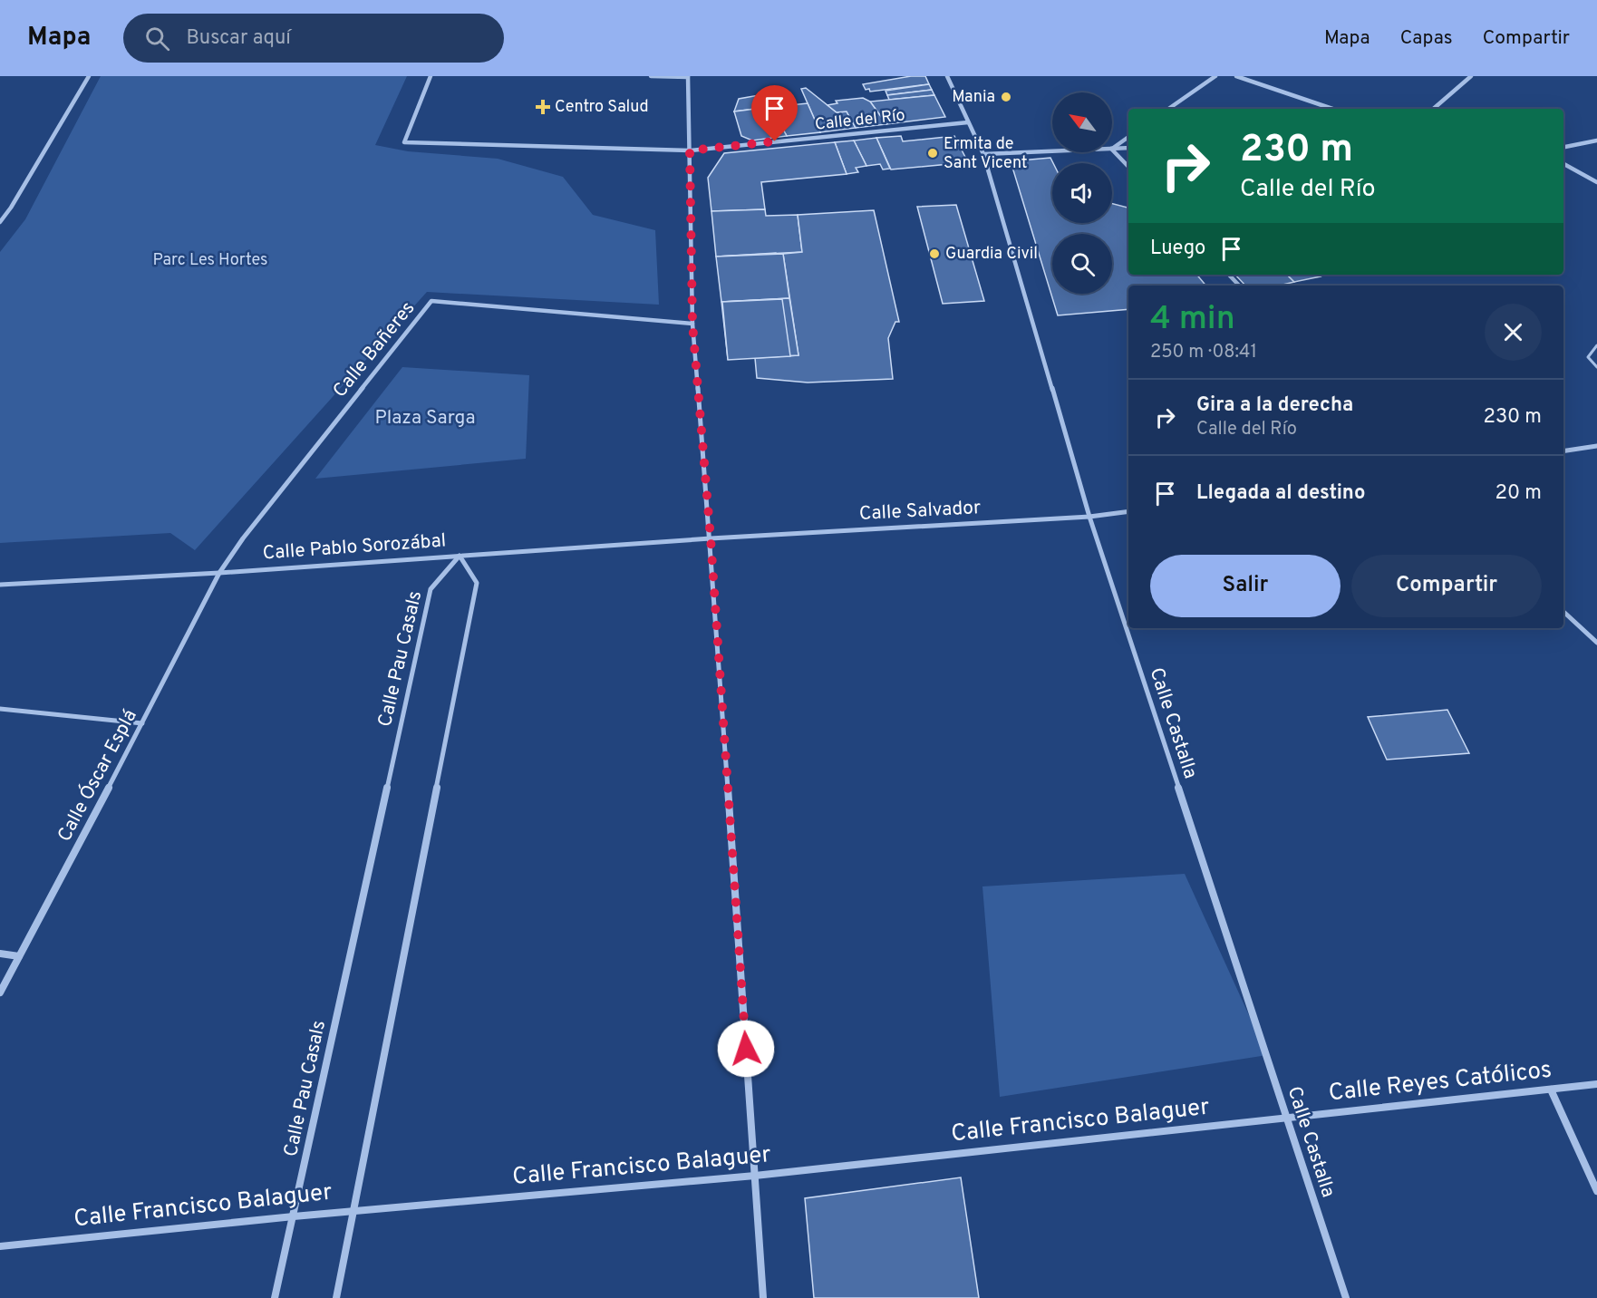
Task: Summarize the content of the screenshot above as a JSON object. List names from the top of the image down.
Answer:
{
  "streets": {
    "street": [
      "Calle del Río",
      "Calle Bañeres",
      "Calle Salvador",
      "Calle Pablo Sorozábal",
      "Calle Pau Casals",
      "Calle Castalla",
      "Calle Óscar Esplá",
      "Calle Reyes Católicos",
      "Calle Francisco Balaguer"
    ]
  },
  "crossings": [
    ["Calle del Río", "Calle Castalla"],
    ["Calle Bañeres", "Calle Pablo Sorozábal"],
    ["Calle Bañeres", "Calle Óscar Esplá"],
    ["Calle Salvador", "Calle Pablo Sorozábal"],
    ["Calle Salvador", "Calle Castalla"],
    ["Calle Pablo Sorozábal", "Calle Pau Casals"],
    ["Calle Pablo Sorozábal", "Calle Óscar Esplá"],
    ["Calle Pau Casals", "Calle Francisco Balaguer"],
    ["Calle Castalla", "Calle Reyes Católicos"],
    ["Calle Castalla", "Calle Francisco Balaguer"],
    ["Calle Reyes Católicos", "Calle Francisco Balaguer"]
  ],
  "parks": ["Parc Les Hortes", "Plaza Sarga"],
  "places": {
    "other": ["Mania", "Ermita de Sant Vicent", "Guardia Civil"],
    "health": ["Centro Salud"]
  },
  "north": "top left",
  "page": {
    "header": "Mapa",
    "search": "Buscar aquí",
    "nav": ["Mapa", "Capas", "Compartir"],
    "turn": ["230 m", "Calle del Río"],
    "then": "Luego",
    "heading": ["4 min", "250 m · 08:41"],
    "list": [
      {
        "name": "Gira a la derecha",
        "note": "Calle del Río",
        "value": "230 m"
      },
      {
        "name": "Llegada al destino",
        "value": "20 m"
      }
    ],
    "buttons": ["Salir", "Compartir"]
  }
}
